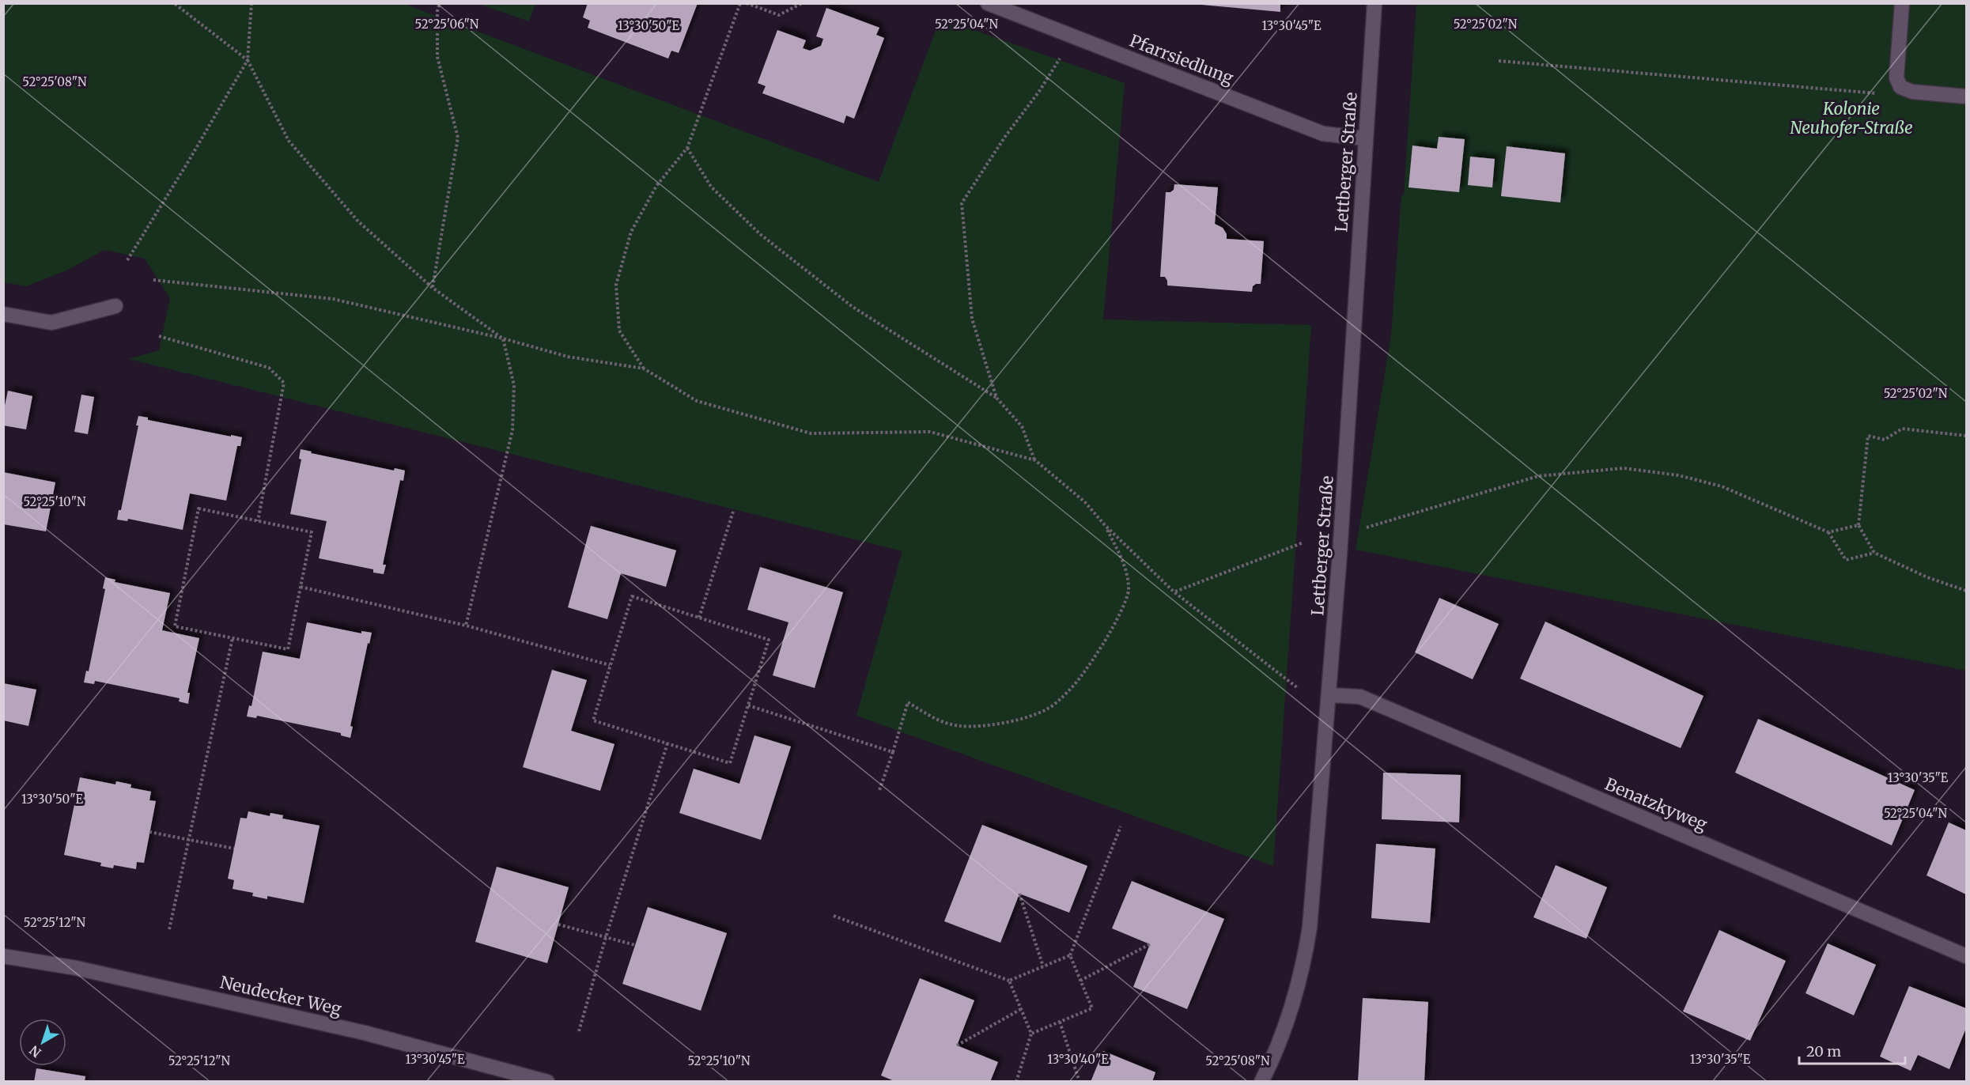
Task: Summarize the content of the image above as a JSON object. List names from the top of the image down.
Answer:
{
  "streets": {
    "street": [
      "Pfarrsiedlung",
      "Lettberger Straße",
      "Benatzkyweg",
      "Neudecker Weg"
    ]
  },
  "crossings": [
    ["Pfarrsiedlung", "Lettberger Straße"],
    ["Lettberger Straße", "Benatzkyweg"]
  ],
  "parks": ["Kolonie Neuhofer-Straße"],
  "scale_bar": "20 m",
  "north": "bottom left",
  "coordinates": [
    "52°25'06\"N",
    "52°25'04\"N",
    "52°25'02\"N",
    "13°30'50\"E",
    "13°30'45\"E",
    "52°25'08\"N",
    "52°25'10\"N",
    "13°30'35\"E",
    "52°25'12\"N",
    "13°30'40\"E"
  ]
}
